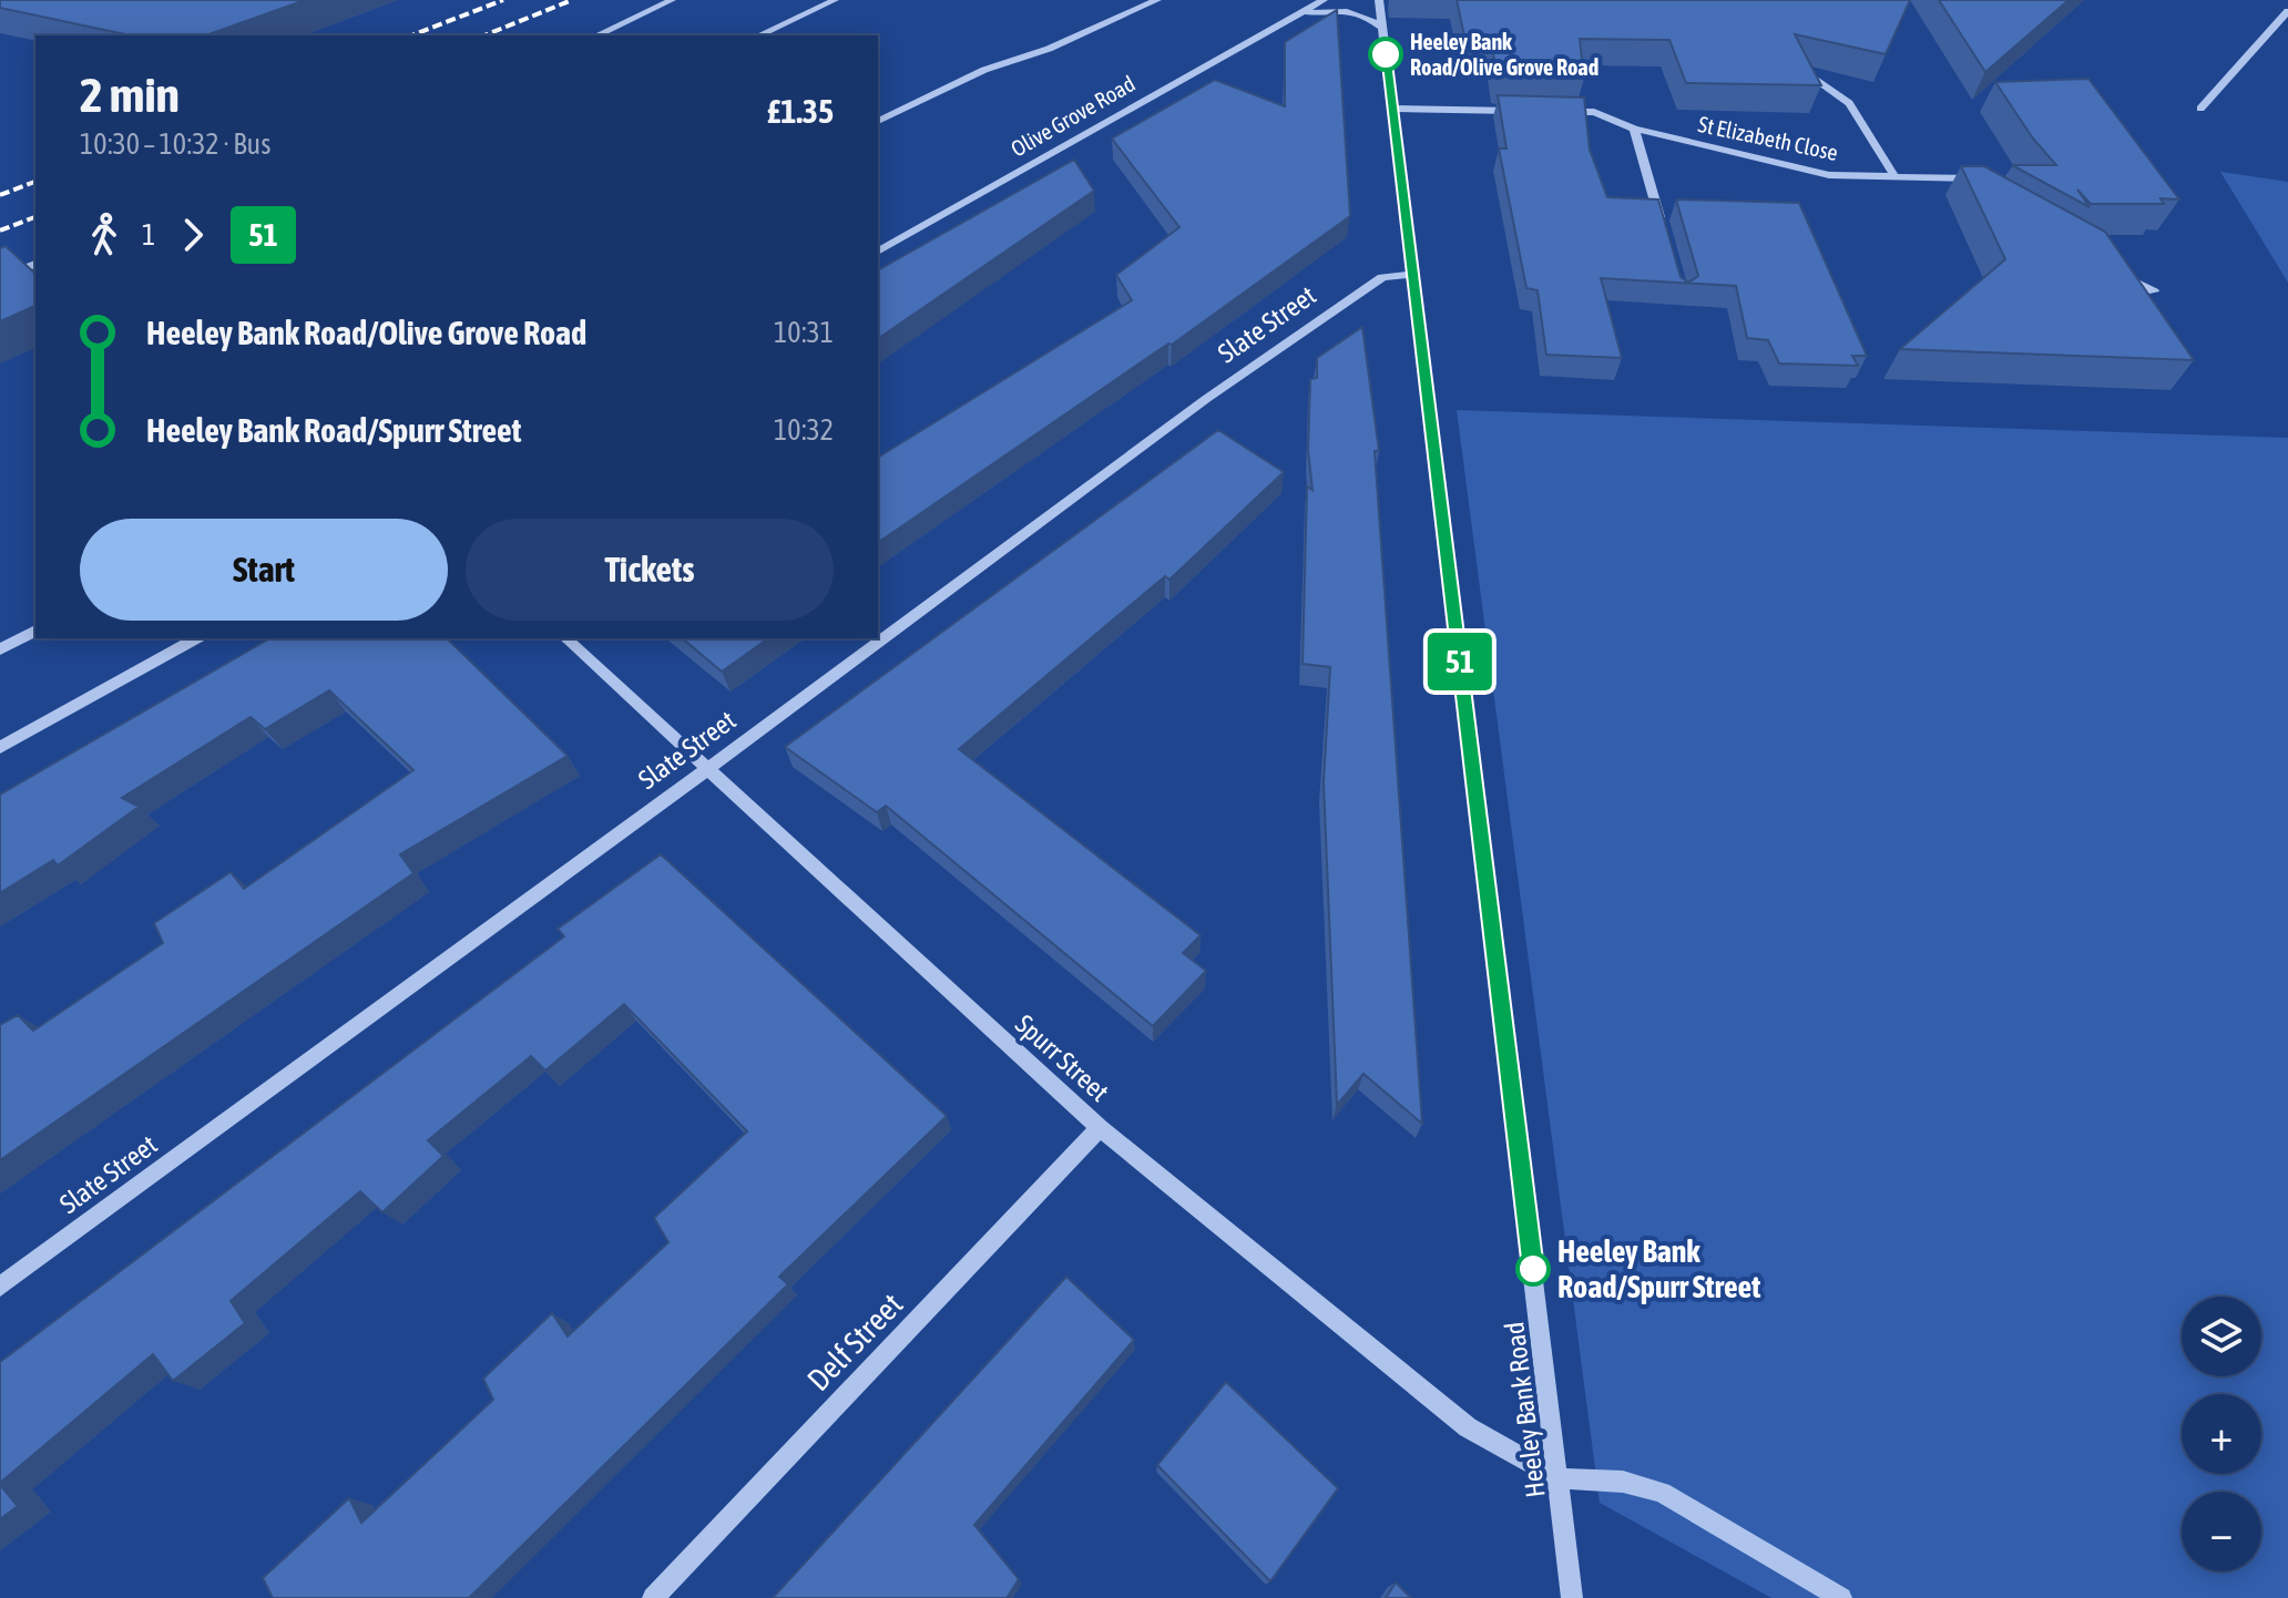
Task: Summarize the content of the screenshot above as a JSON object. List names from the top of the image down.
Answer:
{
  "streets": {
    "street": [
      "Olive Grove Road",
      "St Elizabeth Close",
      "Slate Street",
      "Spurr Street",
      "Delf Street",
      "Heeley Bank Road"
    ]
  },
  "crossings": [
    ["Olive Grove Road", "Heeley Bank Road"],
    ["Slate Street", "Spurr Street"],
    ["Slate Street", "Heeley Bank Road"],
    ["Spurr Street", "Delf Street"],
    ["Spurr Street", "Heeley Bank Road"]
  ],
  "places": ["Heeley Bank Road/Olive Grove Road", "Heeley Bank Road/Spurr Street"],
  "lines": ["bus line 51"],
  "page": {
    "on_map": "51",
    "heading": ["2 min", "10:30 – 10:32 · Bus", "£1.35"],
    "legs": ["1", "51"],
    "list": [
      {
        "name": "Heeley Bank Road/Olive Grove Road",
        "value": "10:31"
      },
      {
        "name": "Heeley Bank Road/Spurr Street",
        "value": "10:32"
      }
    ],
    "buttons": ["Start", "Tickets"],
    "map_buttons": ["+", "−"]
  }
}
